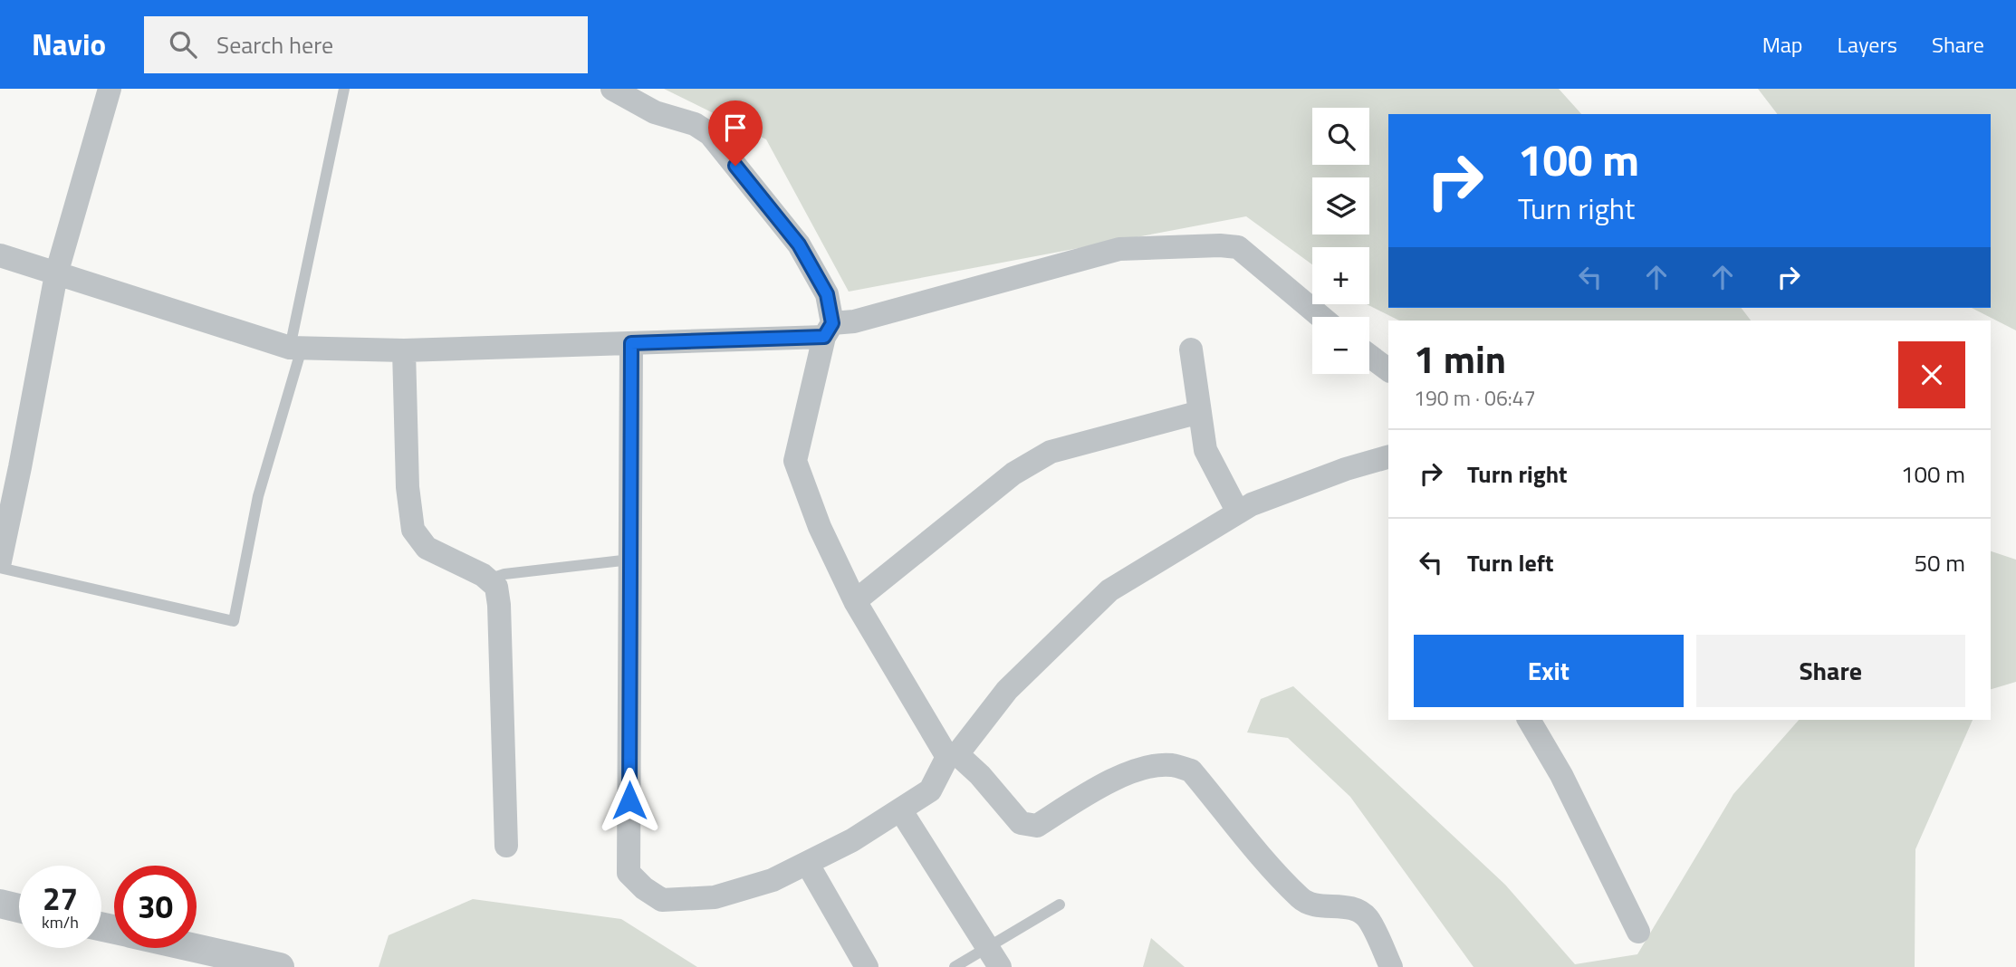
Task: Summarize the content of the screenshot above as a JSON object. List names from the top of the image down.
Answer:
{
  "page": {
    "header": "Navio",
    "search": "Search here",
    "nav": ["Map", "Layers", "Share"],
    "map_buttons": ["+", "−"],
    "turn": ["100 m", "Turn right"],
    "heading": ["1 min", "190 m · 06:47"],
    "list": [
      {
        "name": "Turn right",
        "value": "100 m"
      },
      {
        "name": "Turn left",
        "value": "50 m"
      }
    ],
    "buttons": ["Exit", "Share"],
    "speed": "27 km/h",
    "limit": "30"
  }
}
